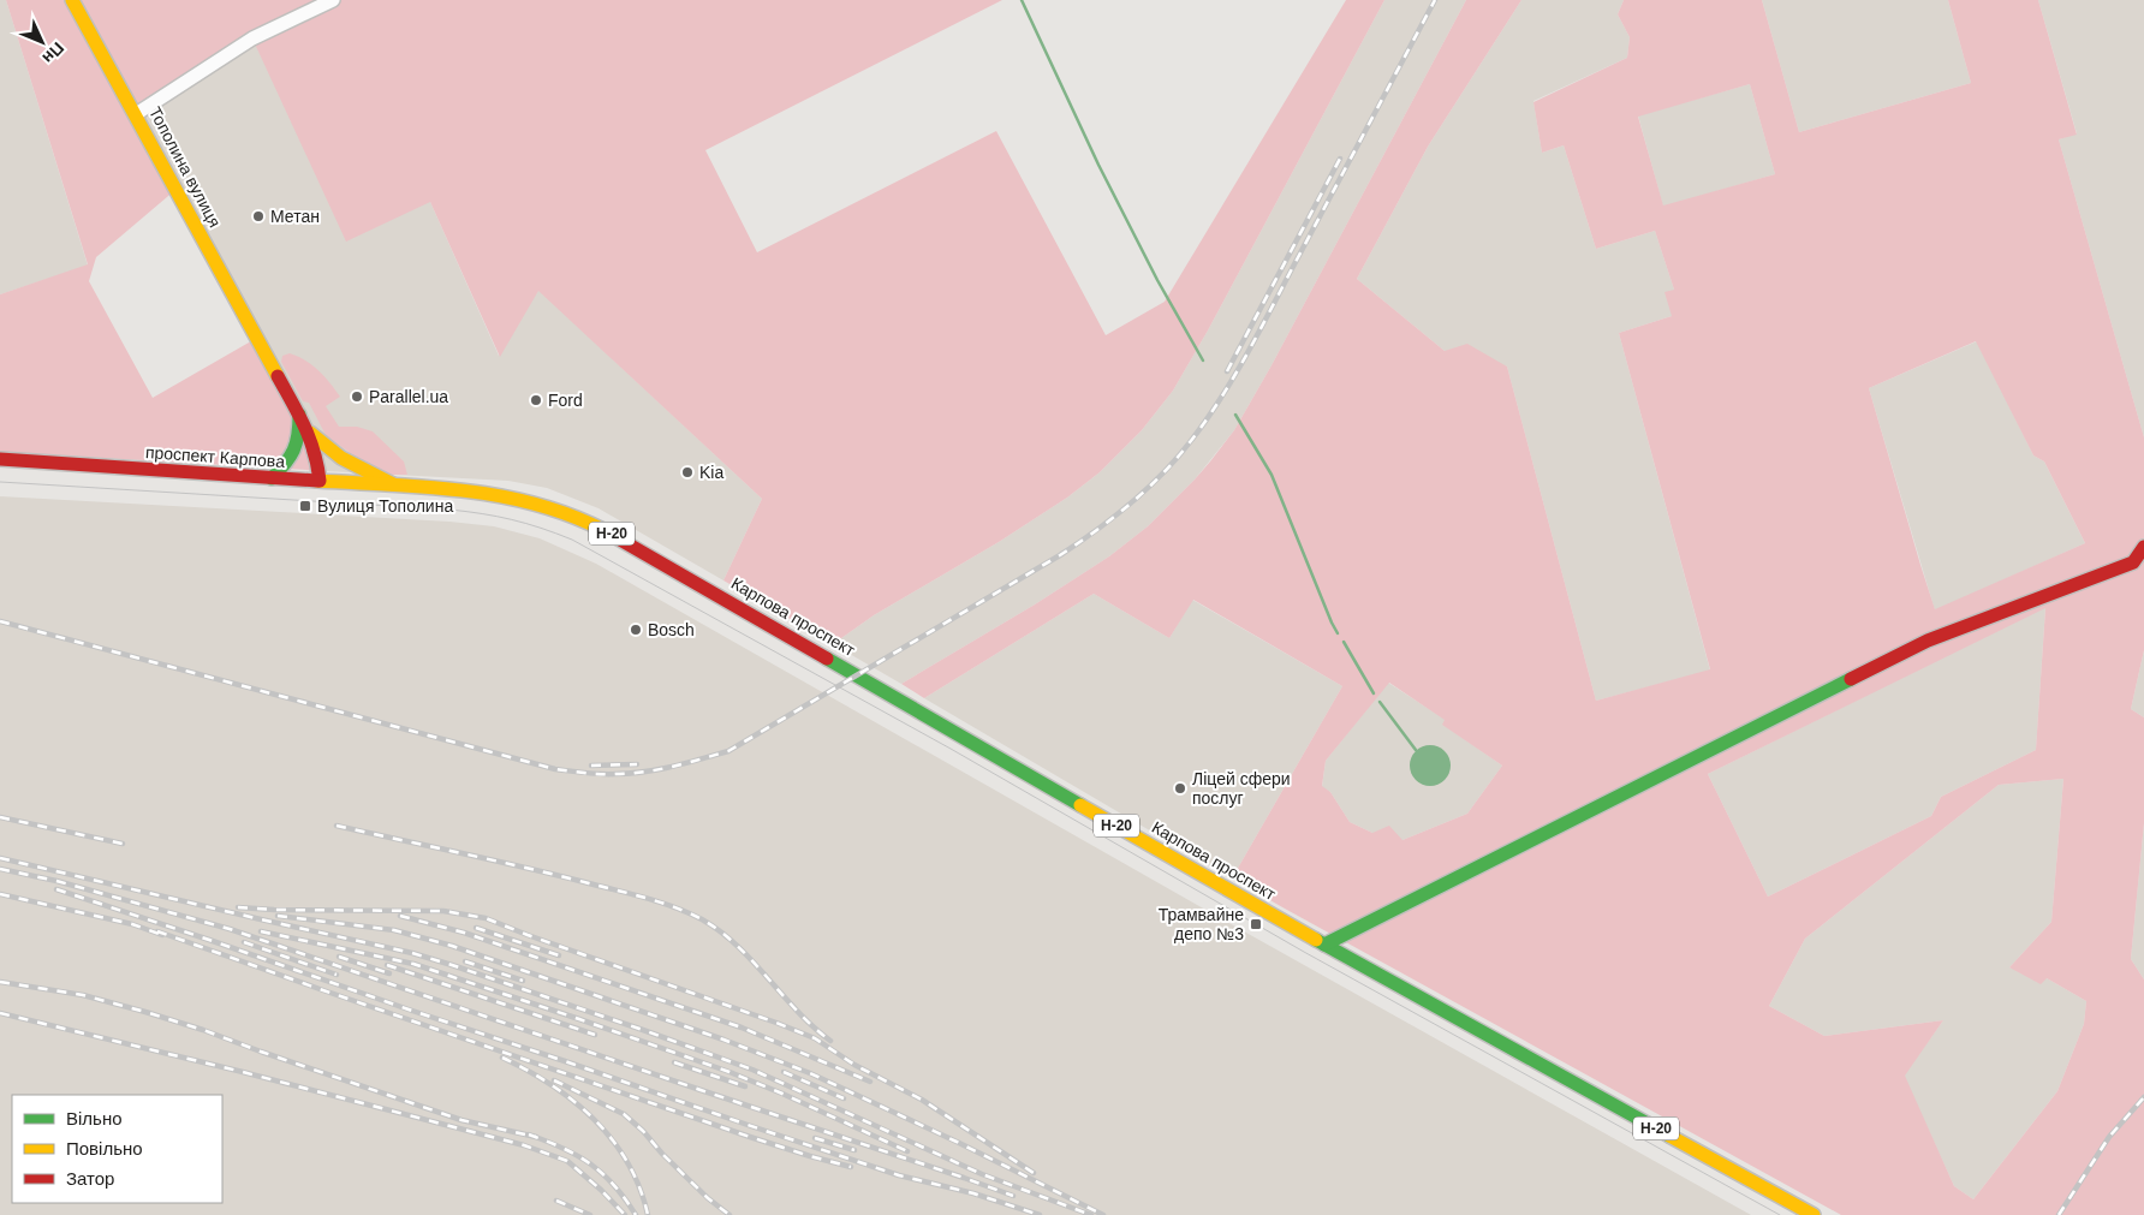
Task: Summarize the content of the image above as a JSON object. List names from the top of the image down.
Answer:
{
  "streets": {
    "main road": [
      "Тополина вулиця",
      "проспект Карпова",
      "Н-20",
      "Карпова проспект"
    ]
  },
  "crossings": [
    ["Тополина вулиця", "проспект Карпова"],
    ["проспект Карпова", "Карпова проспект"]
  ],
  "places": {
    "other": [
      "Метан",
      "Parallel.ua",
      "Ford",
      "Kia",
      "Bosch",
      "Ліцей сфери послуг"
    ],
    "transit": ["Вулиця Тополина", "Трамвайне депо №3"]
  },
  "legend": ["Вільно", "Повільно", "Затор"],
  "north": "bottom right"
}
